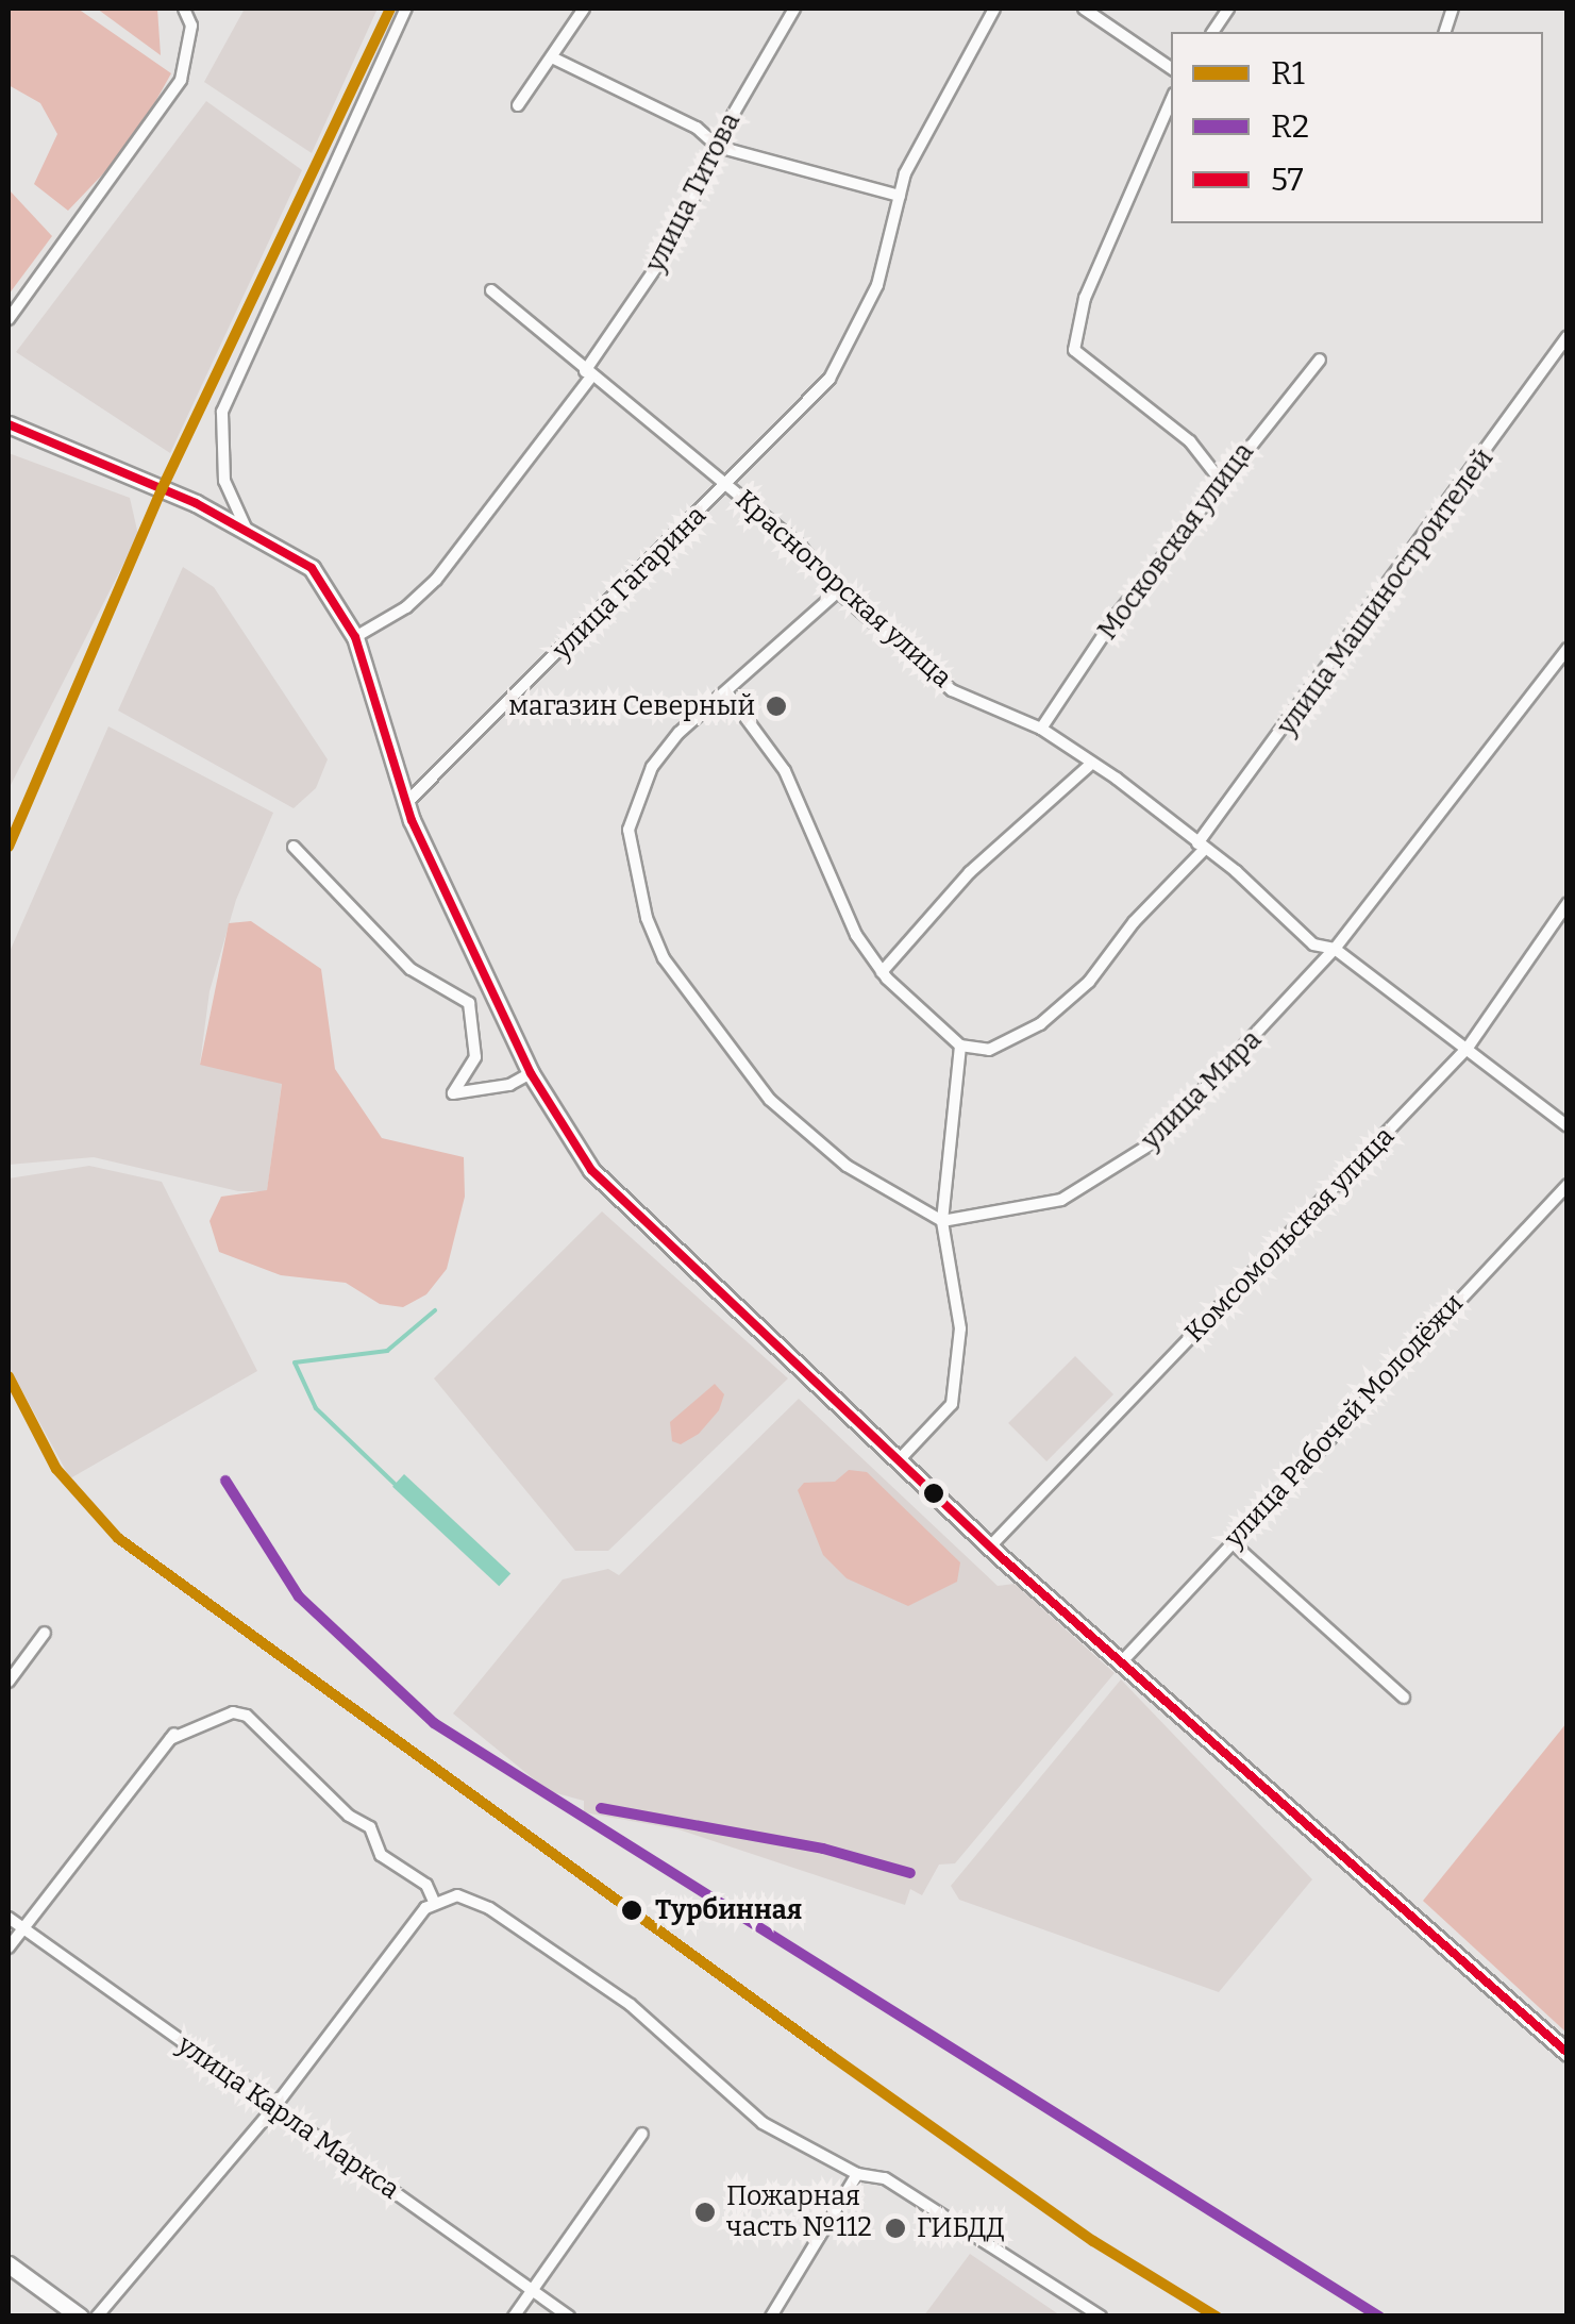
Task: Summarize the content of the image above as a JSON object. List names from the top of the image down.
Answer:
{
  "streets": {
    "street": [
      "улица Титова",
      "Московская улица",
      "улица Гагарина",
      "Красногорская улица",
      "улица Машиностроителей",
      "улица Мира",
      "Комсомольская улица",
      "улица Рабочей Молодёжи",
      "улица Карла Маркса"
    ]
  },
  "crossings": [
    ["улица Титова", "Красногорская улица"],
    ["Московская улица", "Красногорская улица"],
    ["улица Гагарина", "Красногорская улица"],
    ["Красногорская улица", "улица Машиностроителей"],
    ["Красногорская улица", "улица Мира"],
    ["Красногорская улица", "Комсомольская улица"]
  ],
  "places": [
    "магазин Северный",
    "Турбинная",
    "Пожарная часть №112",
    "ГИБДД"
  ],
  "lines": ["transit line R1", "transit line 57", "transit line R2"],
  "legend": ["R1", "R2", "57"]
}
